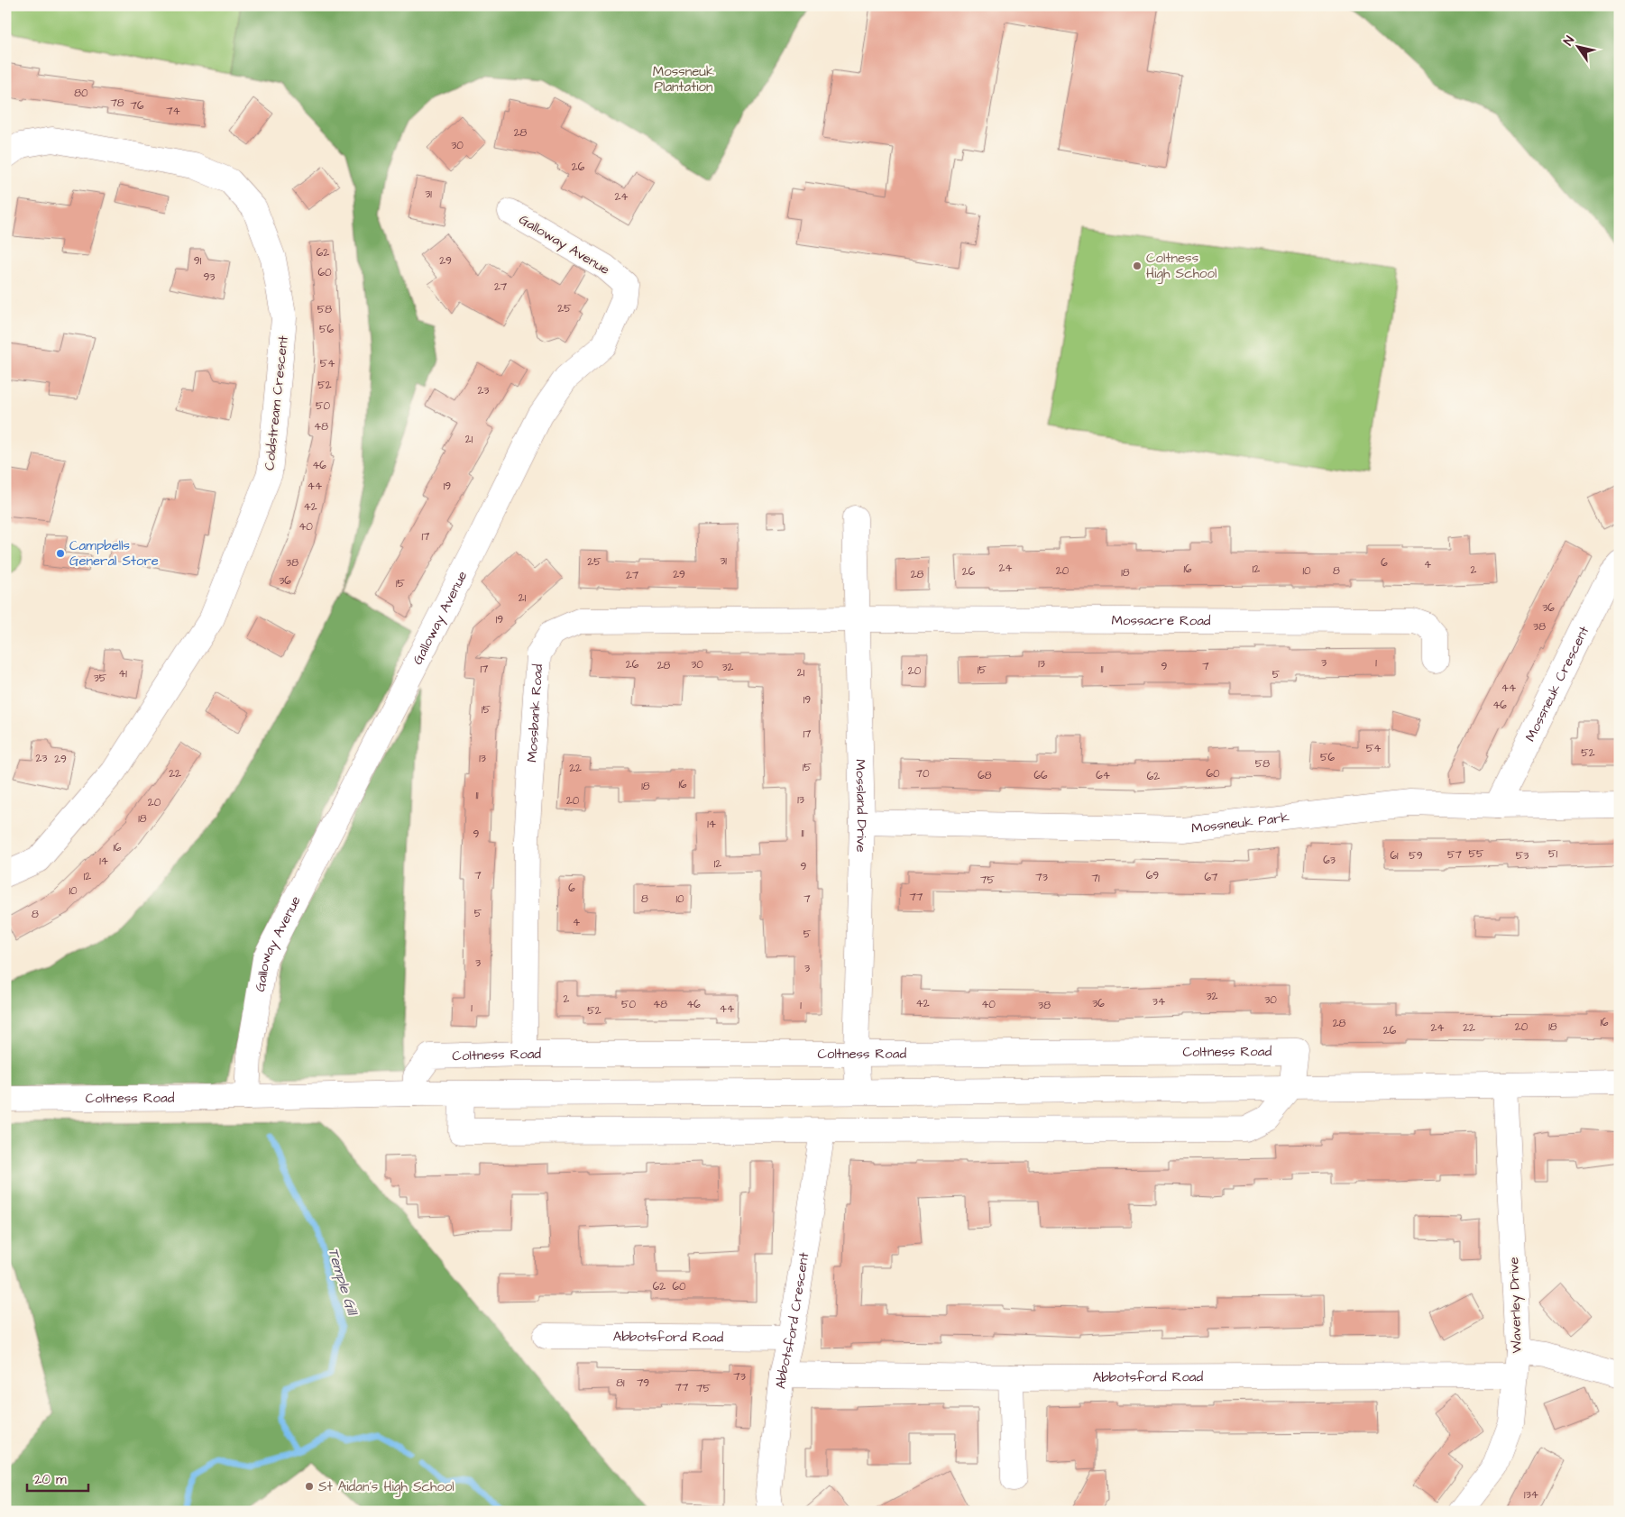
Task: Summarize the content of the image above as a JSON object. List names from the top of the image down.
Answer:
{
  "streets": {
    "street": [
      "Galloway Avenue",
      "Coldstream Crescent",
      "Mossacre Road",
      "Mossneuk Crescent",
      "Mossbank Road",
      "Mossland Drive",
      "Mossneuk Park",
      "Coltness Road",
      "Waverley Drive",
      "Abbotsford Crescent",
      "Abbotsford Road"
    ]
  },
  "crossings": [
    ["Galloway Avenue", "Coltness Road"],
    ["Mossacre Road", "Mossbank Road"],
    ["Mossacre Road", "Mossland Drive"],
    ["Mossneuk Crescent", "Mossneuk Park"],
    ["Mossbank Road", "Mossland Drive"],
    ["Mossbank Road", "Coltness Road"],
    ["Mossland Drive", "Mossneuk Park"],
    ["Mossland Drive", "Coltness Road"],
    ["Coltness Road", "Waverley Drive"],
    ["Waverley Drive", "Abbotsford Road"],
    ["Abbotsford Crescent", "Abbotsford Road"]
  ],
  "water": ["Temple Gill"],
  "parks": ["Mossneuk Plantation"],
  "places": ["Coltness High School", "Campbells General Store", "St Aidan's High School"],
  "house_numbers": [
    "80",
    "78",
    "76",
    "74",
    "28",
    "30",
    "26",
    "31",
    "24",
    "62",
    "91",
    "29",
    "60",
    "93",
    "27",
    "25",
    "58",
    "56",
    "54",
    "52",
    "23",
    "50",
    "48",
    "21",
    "46",
    "44",
    "19",
    "42",
    "40",
    "17",
    "31",
    "25",
    "38",
    "6",
    "4",
    "24",
    "16",
    "12",
    "2",
    "20",
    "10",
    "8",
    "26",
    "18",
    "29",
    "28",
    "27",
    "36",
    "15",
    "21",
    "36",
    "19",
    "38",
    "3",
    "1",
    "13",
    "26",
    "30",
    "28",
    "9",
    "7",
    "32",
    "17",
    "11",
    "15",
    "20",
    "21",
    "41",
    "5",
    "35",
    "44",
    "19",
    "46",
    "15",
    "17",
    "54",
    "52",
    "56",
    "23",
    "13",
    "29",
    "58",
    "15",
    "22",
    "22",
    "70",
    "60",
    "68",
    "66",
    "64",
    "62",
    "16",
    "18",
    "11",
    "13",
    "20",
    "20",
    "18",
    "14",
    "11",
    "9",
    "16",
    "55",
    "51",
    "57",
    "61",
    "59",
    "53",
    "63",
    "14",
    "12",
    "9",
    "7",
    "69",
    "12",
    "73",
    "67",
    "71",
    "75",
    "6",
    "10",
    "77",
    "8",
    "10",
    "7",
    "5",
    "8",
    "4",
    "5",
    "3",
    "3",
    "32",
    "2",
    "30",
    "34",
    "42",
    "36",
    "50",
    "48",
    "46",
    "40",
    "1",
    "38",
    "1",
    "44",
    "52",
    "16",
    "28",
    "20",
    "18",
    "24",
    "22",
    "26",
    "62",
    "60",
    "73",
    "81",
    "79",
    "77",
    "75",
    "134"
  ],
  "scale_bar": "20 m",
  "north": "top left"
}
